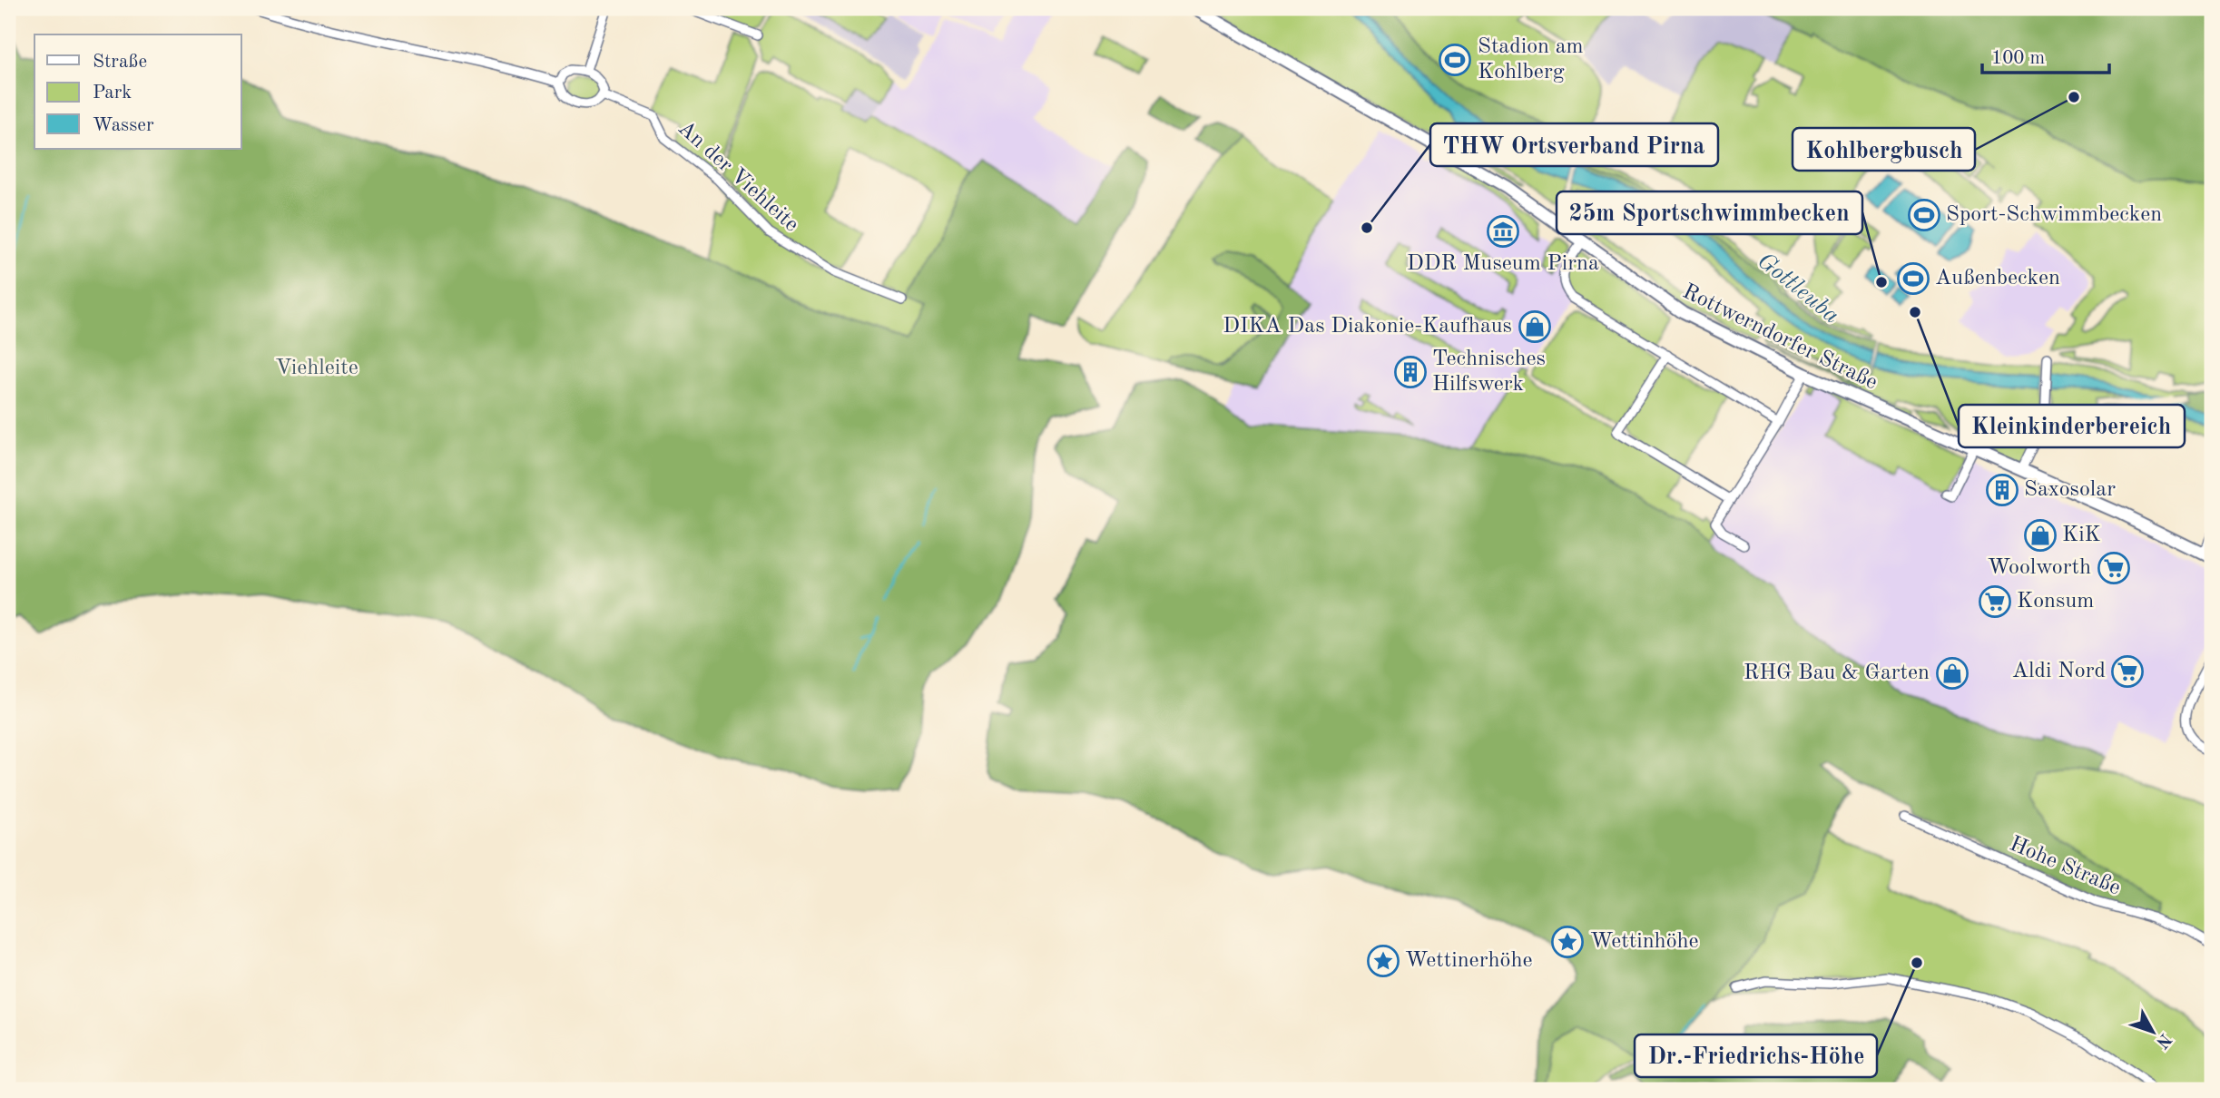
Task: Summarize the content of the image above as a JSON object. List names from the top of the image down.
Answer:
{
  "streets": {
    "main road": ["Rottwerndorfer Straße"],
    "street": ["An der Viehleite", "Hohe Straße"]
  },
  "water": ["Gottleuba"],
  "parks": ["Viehleite"],
  "places": {
    "sports": ["Stadion am Kohlberg", "Sport-Schwimmbecken", "Außenbecken"],
    "other": [
      "Kohlbergbusch",
      "THW Ortsverband Pirna",
      "25m Sportschwimmbecken",
      "Kleinkinderbereich",
      "Dr.-Friedrichs-Höhe"
    ],
    "museum": ["DDR Museum Pirna"],
    "shop": ["DIKA Das Diakonie-Kaufhaus", "KiK", "RHG Bau & Garten"],
    "building": ["Technisches Hilfswerk", "Saxosolar"],
    "supermarket": ["Woolworth", "Konsum", "Aldi Nord"],
    "place": ["Wettinhöhe", "Wettinerhöhe"]
  },
  "legend": ["Straße", "Park", "Wasser"],
  "scale_bar": "100 m",
  "north": "bottom right"
}
